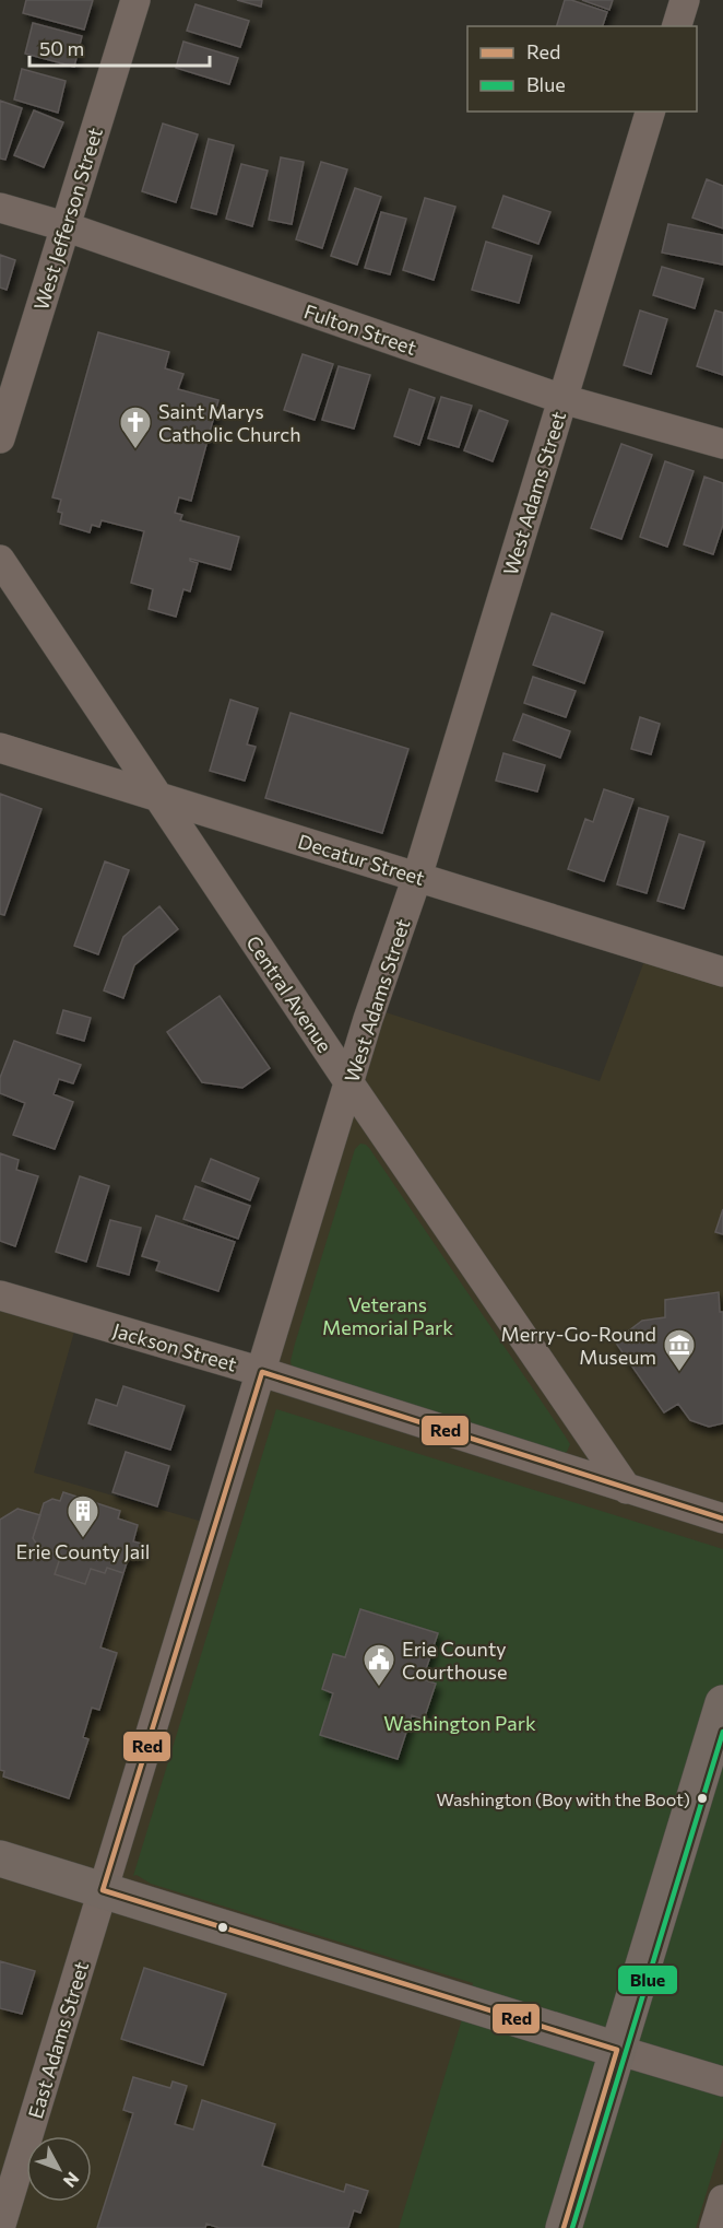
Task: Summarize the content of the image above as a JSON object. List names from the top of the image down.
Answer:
{
  "streets": {
    "street": [
      "West Jefferson Street",
      "Fulton Street",
      "West Adams Street",
      "Decatur Street",
      "Central Avenue",
      "Jackson Street",
      "East Adams Street"
    ]
  },
  "crossings": [
    ["West Jefferson Street", "Fulton Street"],
    ["Fulton Street", "West Adams Street"],
    ["West Adams Street", "Decatur Street"],
    ["West Adams Street", "Central Avenue"],
    ["West Adams Street", "Jackson Street"],
    ["West Adams Street", "East Adams Street"],
    ["Decatur Street", "Central Avenue"],
    ["Central Avenue", "Jackson Street"]
  ],
  "parks": ["Veterans Memorial Park", "Washington Park"],
  "places": {
    "church": ["Saint Marys Catholic Church"],
    "museum": ["Merry-Go-Round Museum"],
    "building": ["Erie County Jail"],
    "public building": ["Erie County Courthouse"],
    "other": ["Washington (Boy with the Boot)"]
  },
  "lines": ["transit line Red", "transit line Blue"],
  "legend": ["Red", "Blue"],
  "scale_bar": "50 m",
  "north": "bottom right"
}
